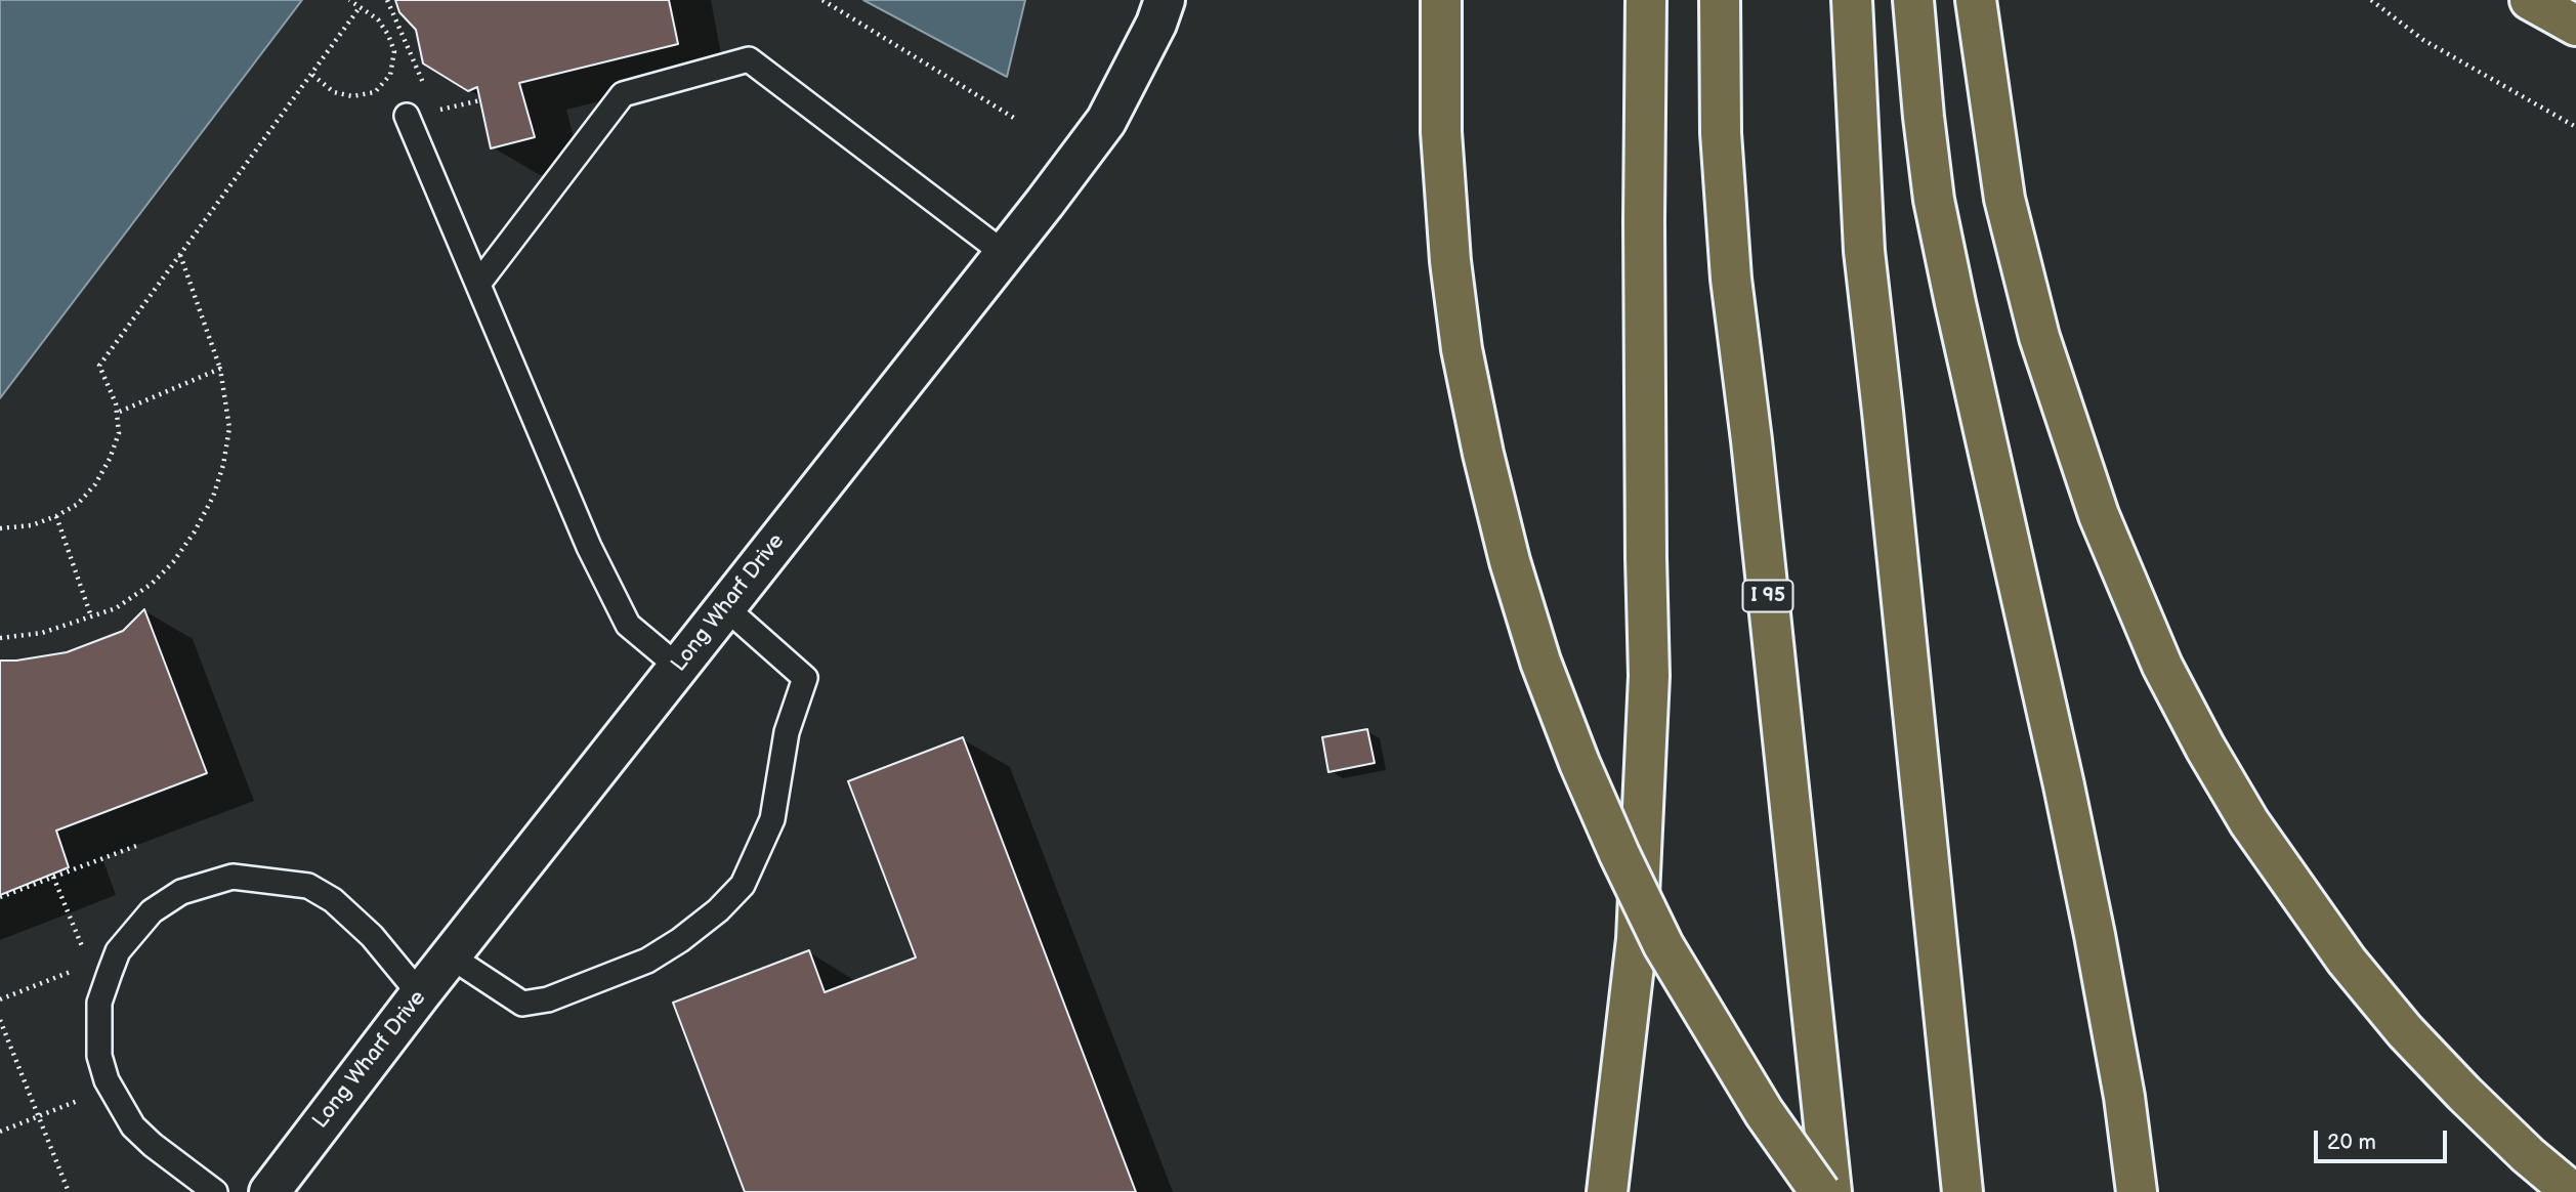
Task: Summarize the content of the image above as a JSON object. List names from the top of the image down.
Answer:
{
  "streets": {
    "main road": ["I 95", "Long Wharf Drive"]
  },
  "scale_bar": "20 m"
}
